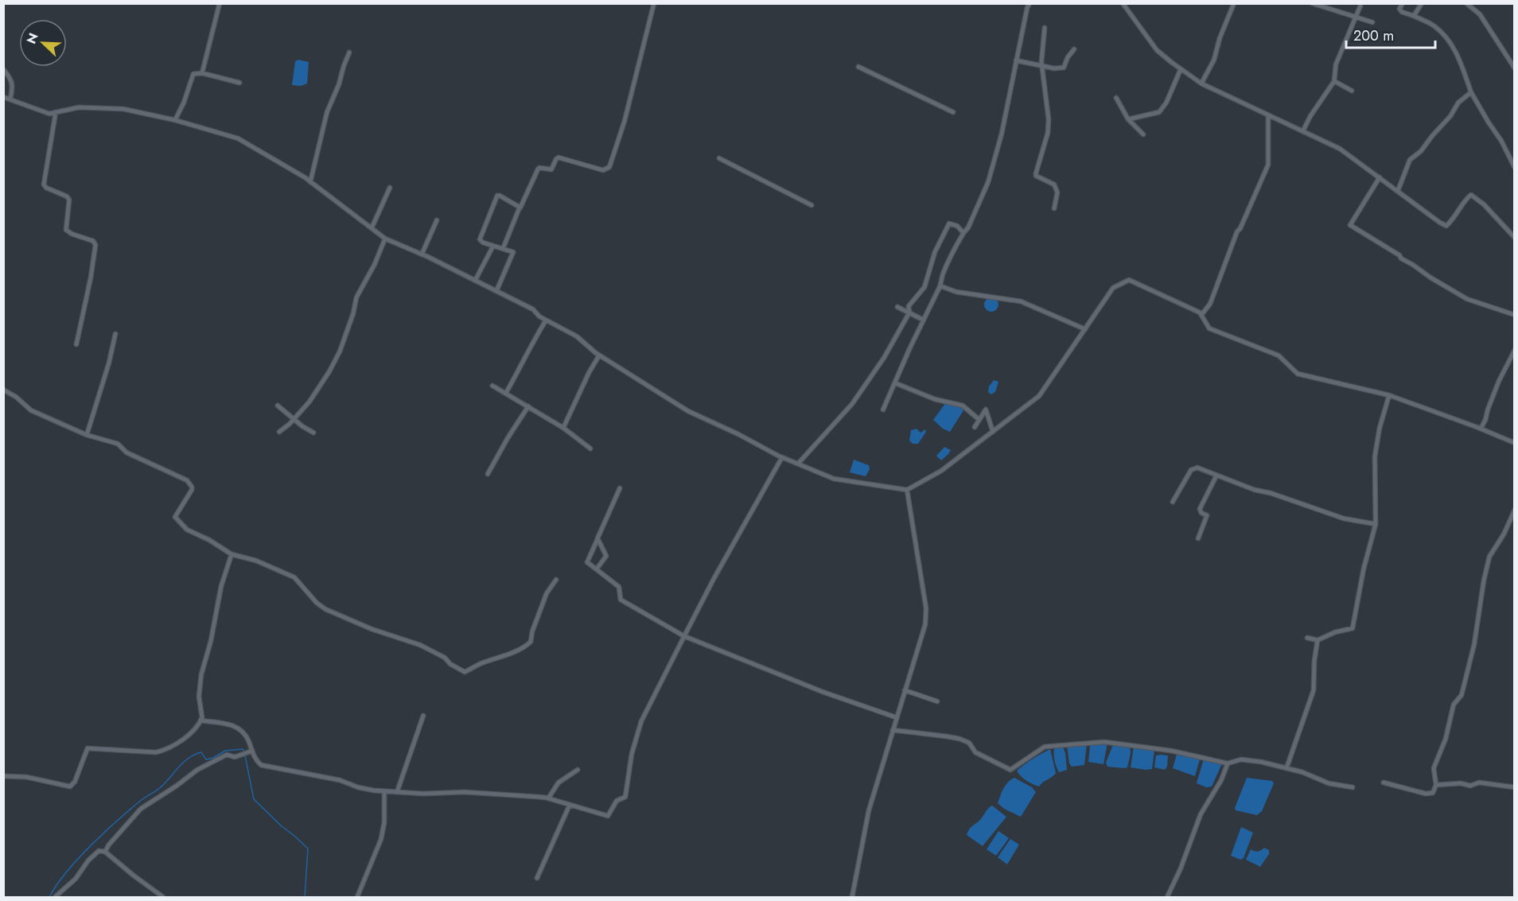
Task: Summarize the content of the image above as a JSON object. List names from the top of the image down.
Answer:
{
  "scale_bar": "200 m",
  "north": "top left"
}
